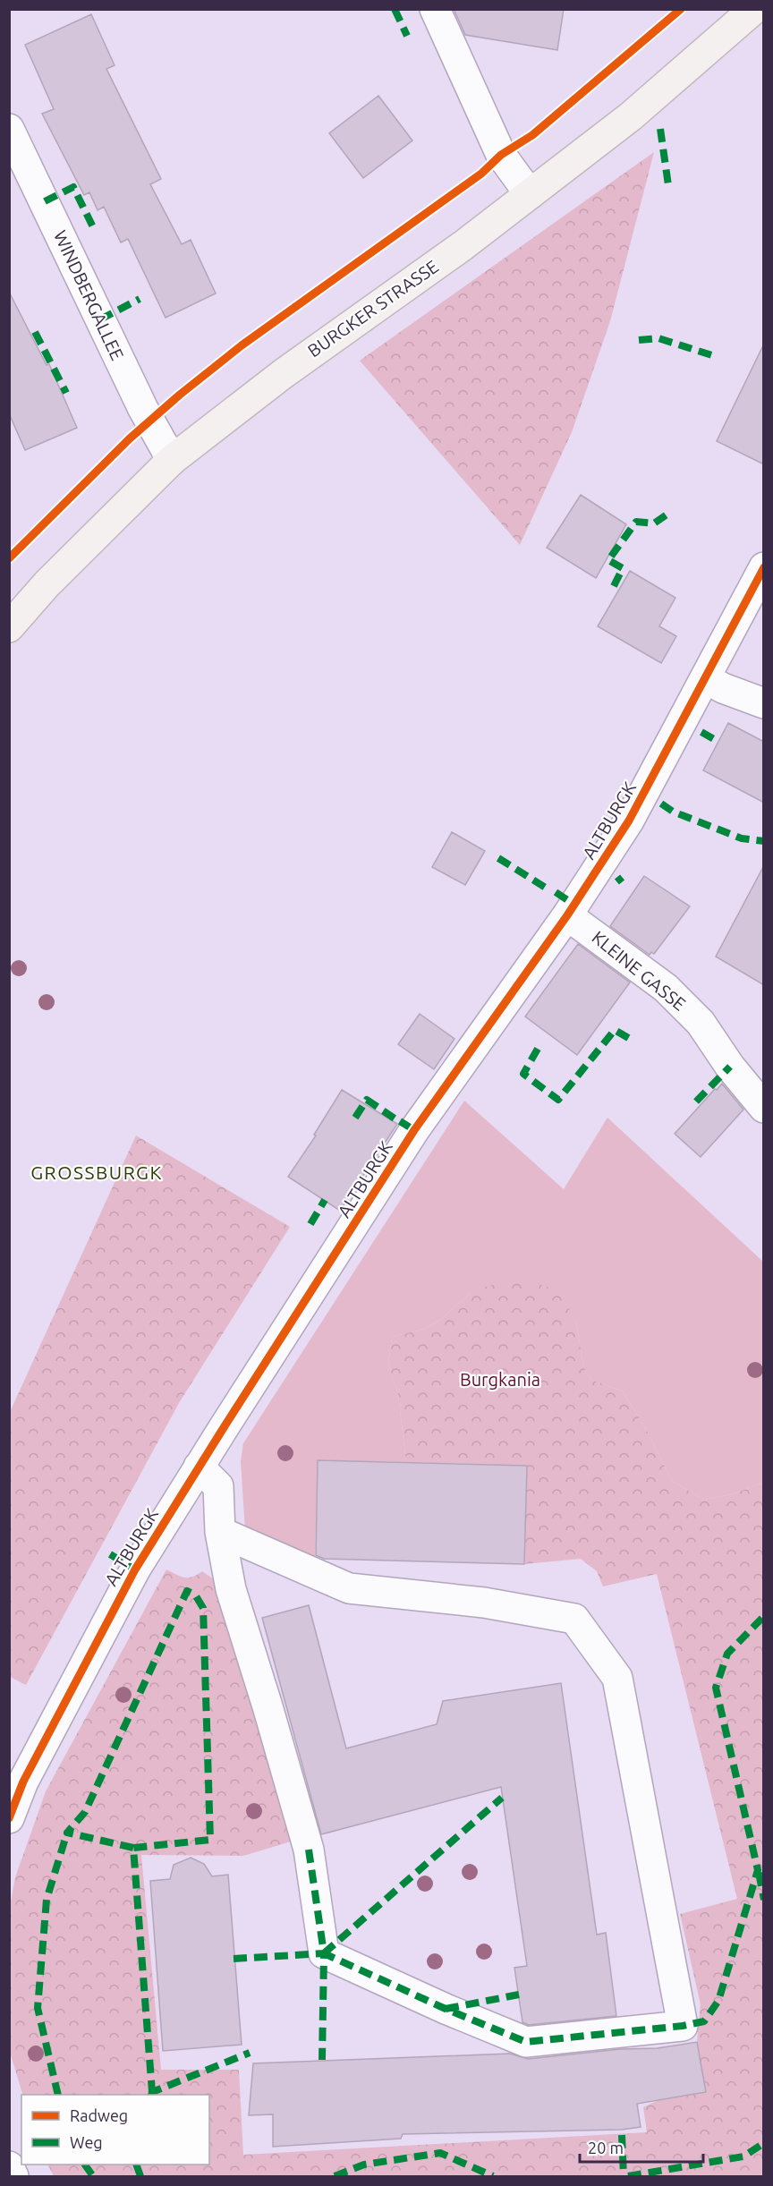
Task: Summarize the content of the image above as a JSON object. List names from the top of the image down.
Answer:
{
  "streets": {
    "main road": ["BURGKER STRASSE"],
    "street": ["WINDBERGALLEE", "ALTBURGK", "KLEINE GASSE"]
  },
  "crossings": [
    ["WINDBERGALLEE", "BURGKER STRASSE"],
    ["ALTBURGK", "KLEINE GASSE"]
  ],
  "districts": ["GROSSBURGK"],
  "parks": ["Burgkania"],
  "legend": ["Radweg", "Weg"],
  "scale_bar": "20 m"
}
